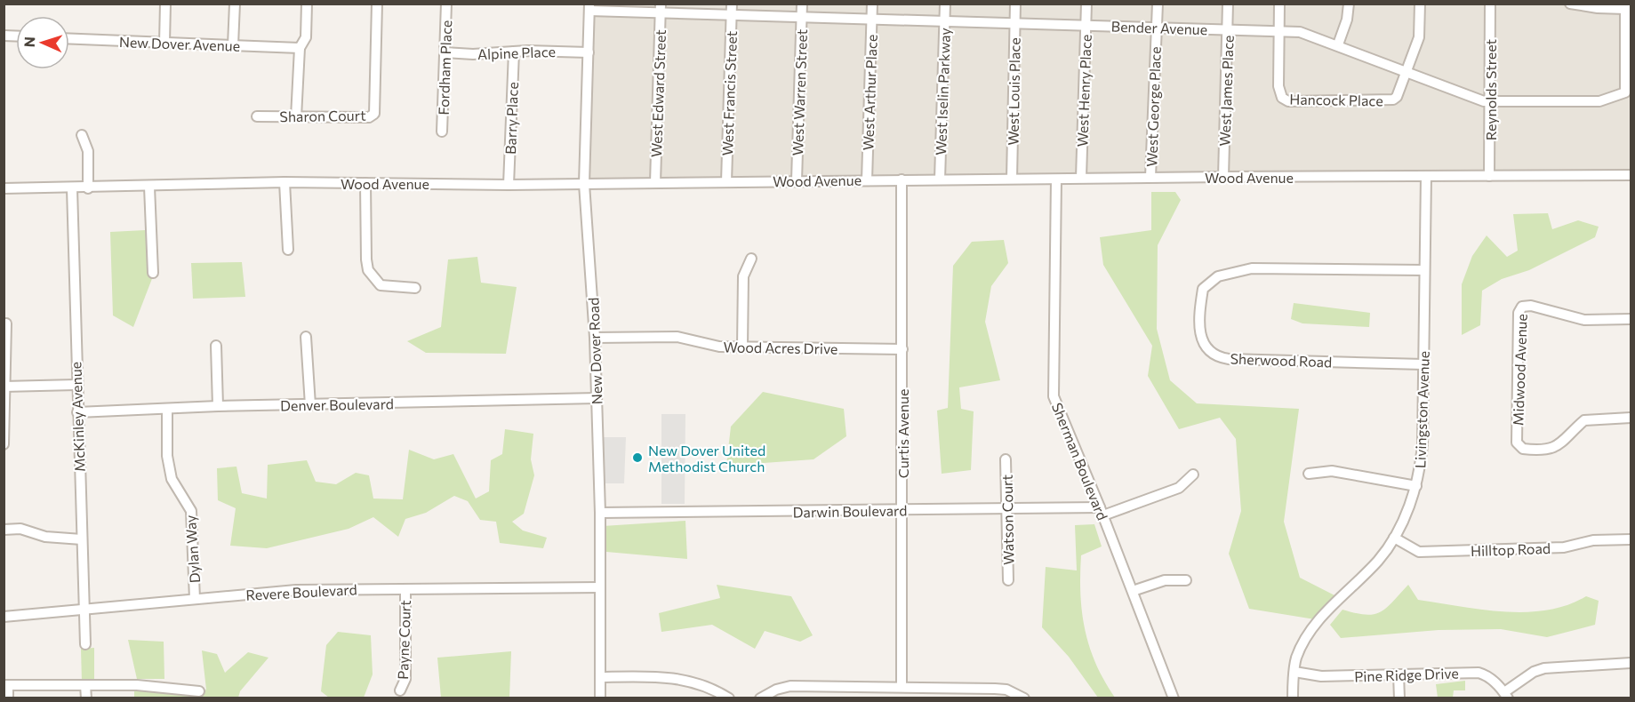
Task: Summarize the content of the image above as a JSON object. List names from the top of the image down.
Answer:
{
  "streets": {
    "street": [
      "Bender Avenue",
      "New Dover Avenue",
      "Alpine Place",
      "Fordham Place",
      "Reynolds Street",
      "West Henry Place",
      "West James Place",
      "West Iselin Parkway",
      "West Louis Place",
      "West Warren Street",
      "West Arthur Place",
      "West Edward Street",
      "West Francis Street",
      "Hancock Place",
      "West George Place",
      "Sharon Court",
      "Barry Place",
      "Wood Avenue",
      "Wood Acres Drive",
      "New Dover Road",
      "Sherwood Road",
      "Midwood Avenue",
      "Denver Boulevard",
      "Livingston Avenue",
      "McKinley Avenue",
      "Curtis Avenue",
      "Sherman Boulevard",
      "Darwin Boulevard",
      "Watson Court",
      "Dylan Way",
      "Hilltop Road",
      "Revere Boulevard",
      "Payne Court",
      "Pine Ridge Drive"
    ]
  },
  "crossings": [
    ["Bender Avenue", "Reynolds Street"],
    ["Bender Avenue", "West Henry Place"],
    ["Bender Avenue", "West James Place"],
    ["Bender Avenue", "West Iselin Parkway"],
    ["Bender Avenue", "West Louis Place"],
    ["Bender Avenue", "West Warren Street"],
    ["Bender Avenue", "West Arthur Place"],
    ["Bender Avenue", "West Edward Street"],
    ["Bender Avenue", "West Francis Street"],
    ["Bender Avenue", "Hancock Place"],
    ["Bender Avenue", "West George Place"],
    ["Bender Avenue", "New Dover Road"],
    ["Alpine Place", "Fordham Place"],
    ["Alpine Place", "Barry Place"],
    ["Alpine Place", "New Dover Road"],
    ["Reynolds Street", "Wood Avenue"],
    ["West Henry Place", "Wood Avenue"],
    ["West James Place", "Wood Avenue"],
    ["West Iselin Parkway", "Wood Avenue"],
    ["West Louis Place", "Wood Avenue"],
    ["West Warren Street", "Wood Avenue"],
    ["West Arthur Place", "Wood Avenue"],
    ["West Edward Street", "Wood Avenue"],
    ["West Francis Street", "Wood Avenue"],
    ["West George Place", "Wood Avenue"],
    ["Barry Place", "Wood Avenue"],
    ["Wood Avenue", "New Dover Road"],
    ["Wood Avenue", "Livingston Avenue"],
    ["Wood Avenue", "McKinley Avenue"],
    ["Wood Avenue", "Curtis Avenue"],
    ["Wood Avenue", "Sherman Boulevard"],
    ["Wood Acres Drive", "New Dover Road"],
    ["Wood Acres Drive", "Curtis Avenue"],
    ["New Dover Road", "Denver Boulevard"],
    ["New Dover Road", "Darwin Boulevard"],
    ["New Dover Road", "Revere Boulevard"],
    ["Sherwood Road", "Livingston Avenue"],
    ["Denver Boulevard", "McKinley Avenue"],
    ["Denver Boulevard", "Dylan Way"],
    ["Livingston Avenue", "Hilltop Road"],
    ["Livingston Avenue", "Pine Ridge Drive"],
    ["McKinley Avenue", "Revere Boulevard"],
    ["Curtis Avenue", "Darwin Boulevard"],
    ["Sherman Boulevard", "Darwin Boulevard"],
    ["Darwin Boulevard", "Watson Court"],
    ["Dylan Way", "Revere Boulevard"],
    ["Revere Boulevard", "Payne Court"]
  ],
  "places": ["New Dover United Methodist Church"],
  "north": "left"
}
